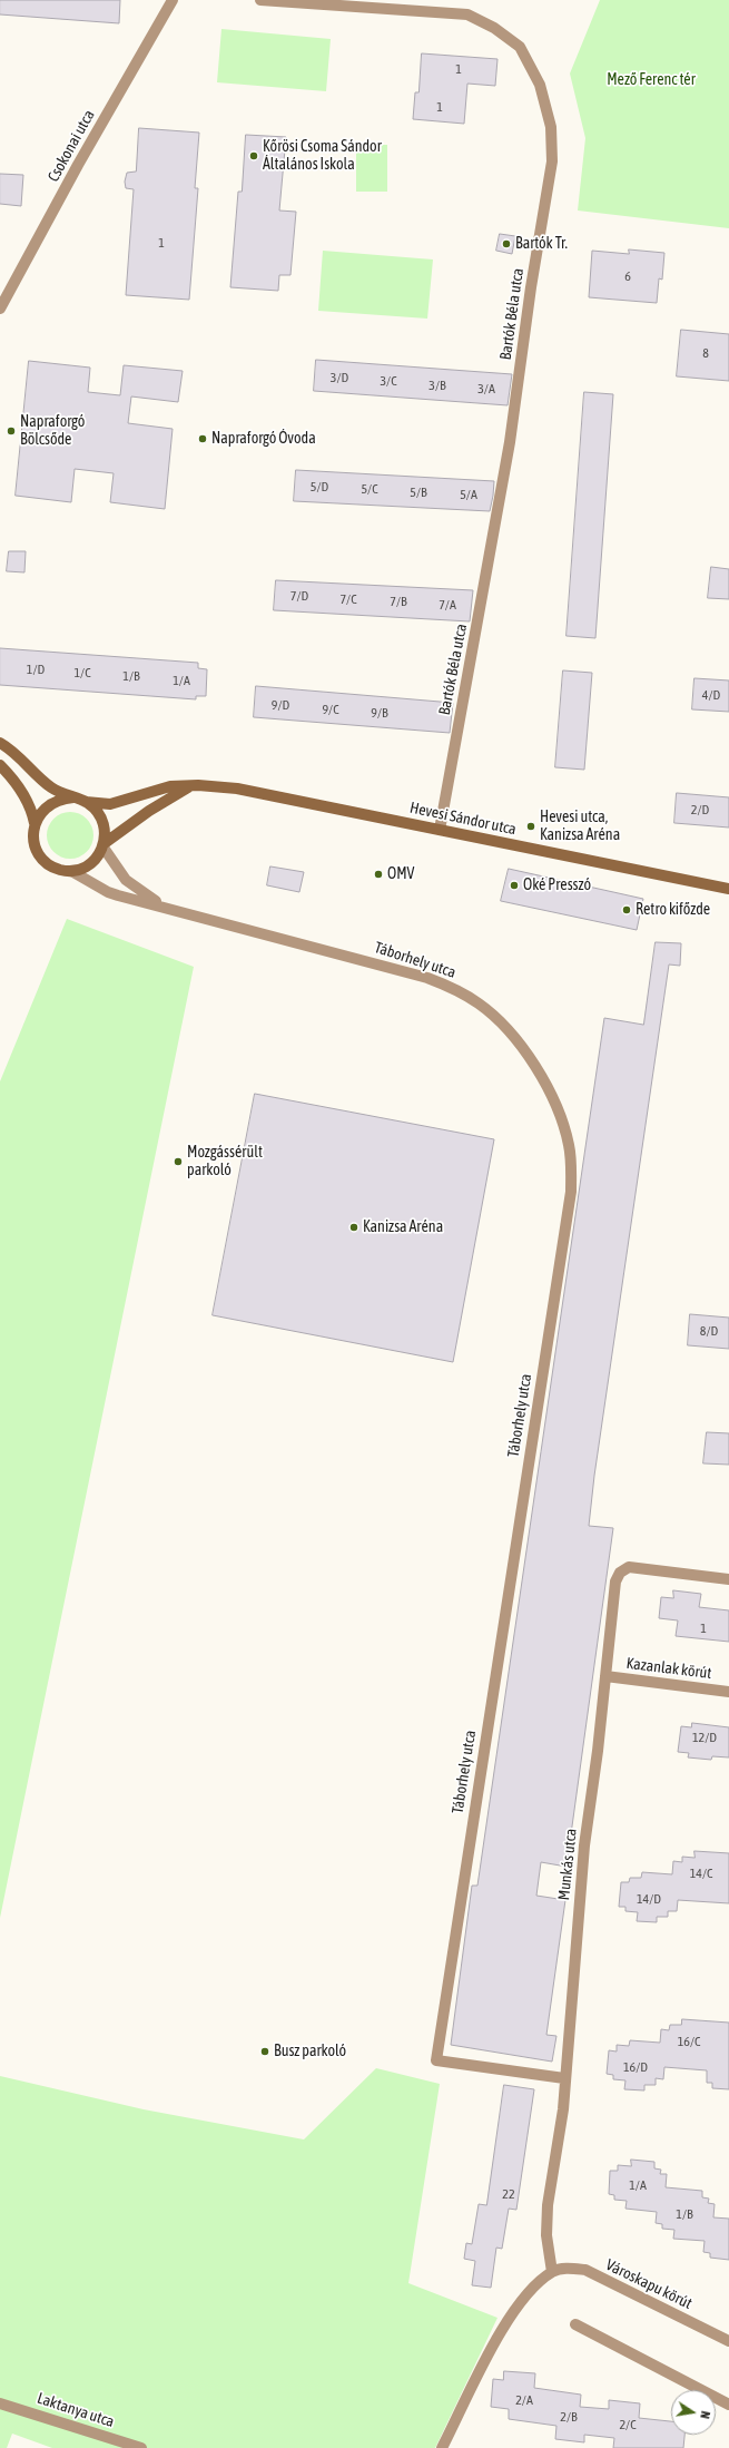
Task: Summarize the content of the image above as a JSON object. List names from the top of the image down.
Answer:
{
  "streets": {
    "main road": ["Hevesi Sándor utca"],
    "street": [
      "Csokonai utca",
      "Bartók Béla utca",
      "Táborhely utca",
      "Kazanlak körút",
      "Munkás utca",
      "Városkapu körút",
      "Laktanya utca"
    ]
  },
  "crossings": [
    ["Bartók Béla utca", "Hevesi Sándor utca"],
    ["Hevesi Sándor utca", "Táborhely utca"],
    ["Táborhely utca", "Munkás utca"],
    ["Kazanlak körút", "Munkás utca"],
    ["Munkás utca", "Városkapu körút"]
  ],
  "parks": ["Mező Ferenc tér"],
  "places": [
    "Kőrösi Csoma Sándor Általános Iskola",
    "Bartók Tr.",
    "Napraforgó Bölcsőde",
    "Napraforgó Óvoda",
    "Hevesi utca, Kanizsa Aréna",
    "OMV",
    "Oké Presszó",
    "Retro kifőzde",
    "Mozgássérült parkoló",
    "Kanizsa Aréna",
    "Busz parkoló"
  ],
  "house_numbers": [
    "1",
    "1",
    "1",
    "6",
    "8",
    "3/D",
    "3/C",
    "3/B",
    "3/A",
    "5/D",
    "5/C",
    "5/B",
    "5/A",
    "7/D",
    "7/C",
    "7/B",
    "7/A",
    "1/D",
    "1/C",
    "1/B",
    "1/A",
    "4/D",
    "9/D",
    "9/C",
    "9/B",
    "2/D",
    "8/D",
    "1",
    "12/D",
    "14/C",
    "14/D",
    "16/C",
    "16/D",
    "1/A",
    "22",
    "1/B",
    "2/A",
    "2/B",
    "2/C"
  ],
  "north": "right"
}
